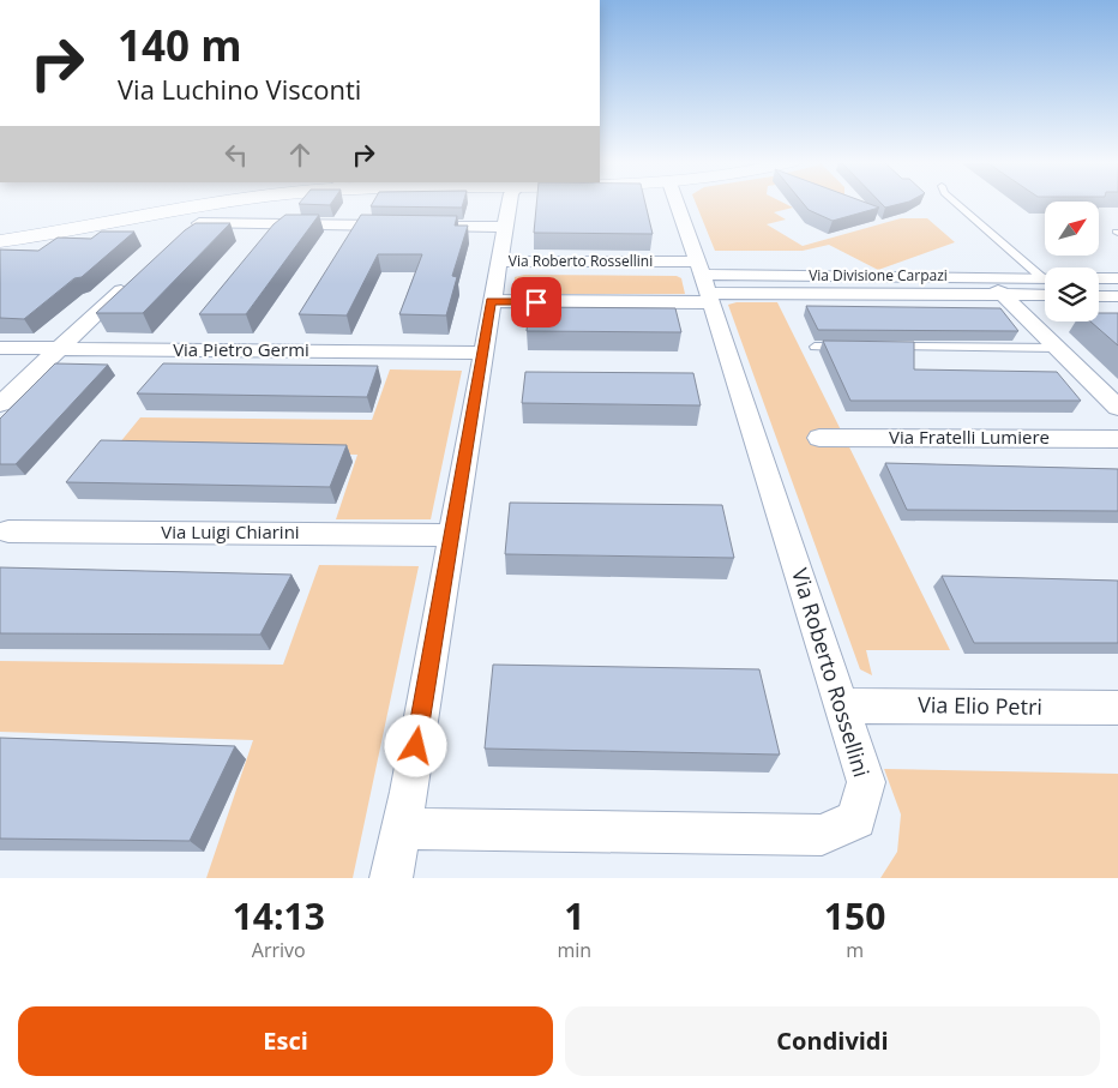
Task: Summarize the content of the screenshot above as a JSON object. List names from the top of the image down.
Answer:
{
  "streets": {
    "street": [
      "Via Roberto Rossellini",
      "Via Divisione Carpazi",
      "Via Pietro Germi",
      "Via Fratelli Lumiere",
      "Via Luigi Chiarini",
      "Via Elio Petri"
    ]
  },
  "crossings": [
    ["Via Roberto Rossellini", "Via Divisione Carpazi"],
    ["Via Roberto Rossellini", "Via Elio Petri"]
  ],
  "north": "top right",
  "page": {
    "turn": ["140 m", "Via Luchino Visconti"],
    "eta": [
      "14:13",
      "Arrivo",
      "1",
      "min",
      "150",
      "m"
    ],
    "buttons": ["Esci", "Condividi"]
  }
}
